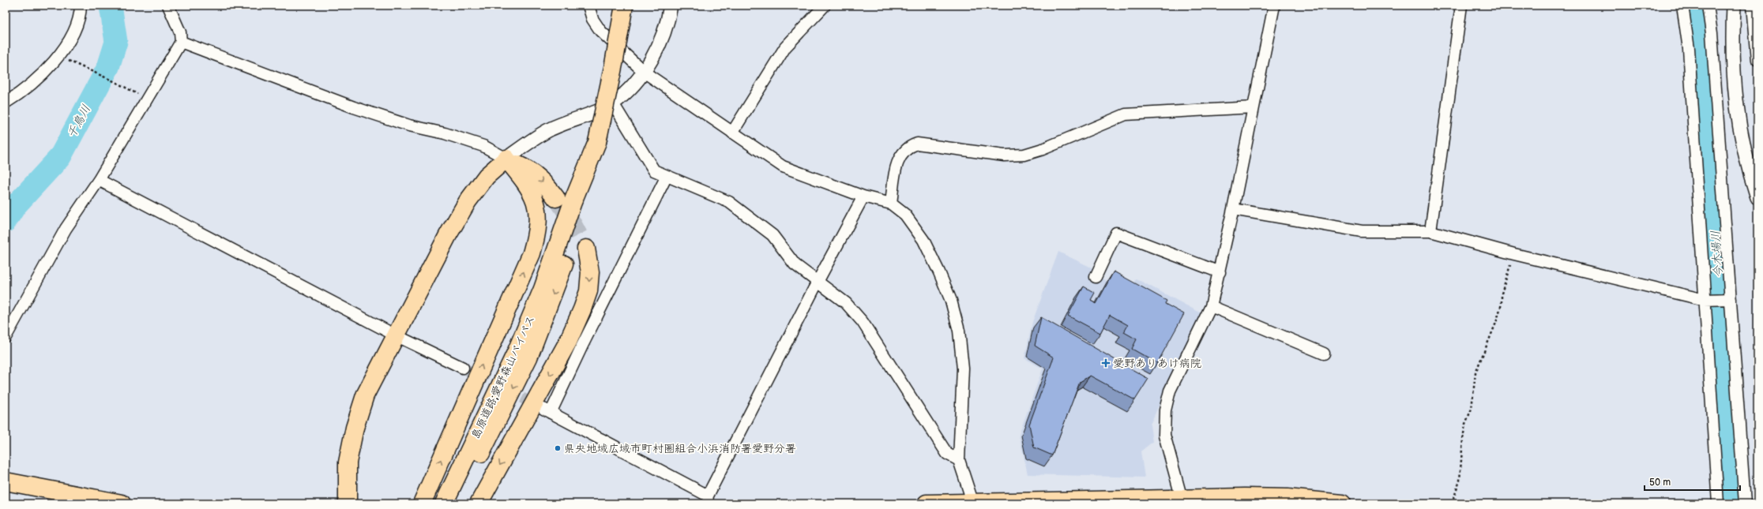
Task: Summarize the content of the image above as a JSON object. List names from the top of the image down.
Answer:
{
  "streets": {
    "highway": ["島原道路;愛野森山バイパス"]
  },
  "water": ["千鳥川", "今木場川"],
  "places": {
    "health": ["愛野ありあけ病院"],
    "other": ["県央地域広域市町村圏組合小浜消防署愛野分署"]
  },
  "scale_bar": "50 m"
}
